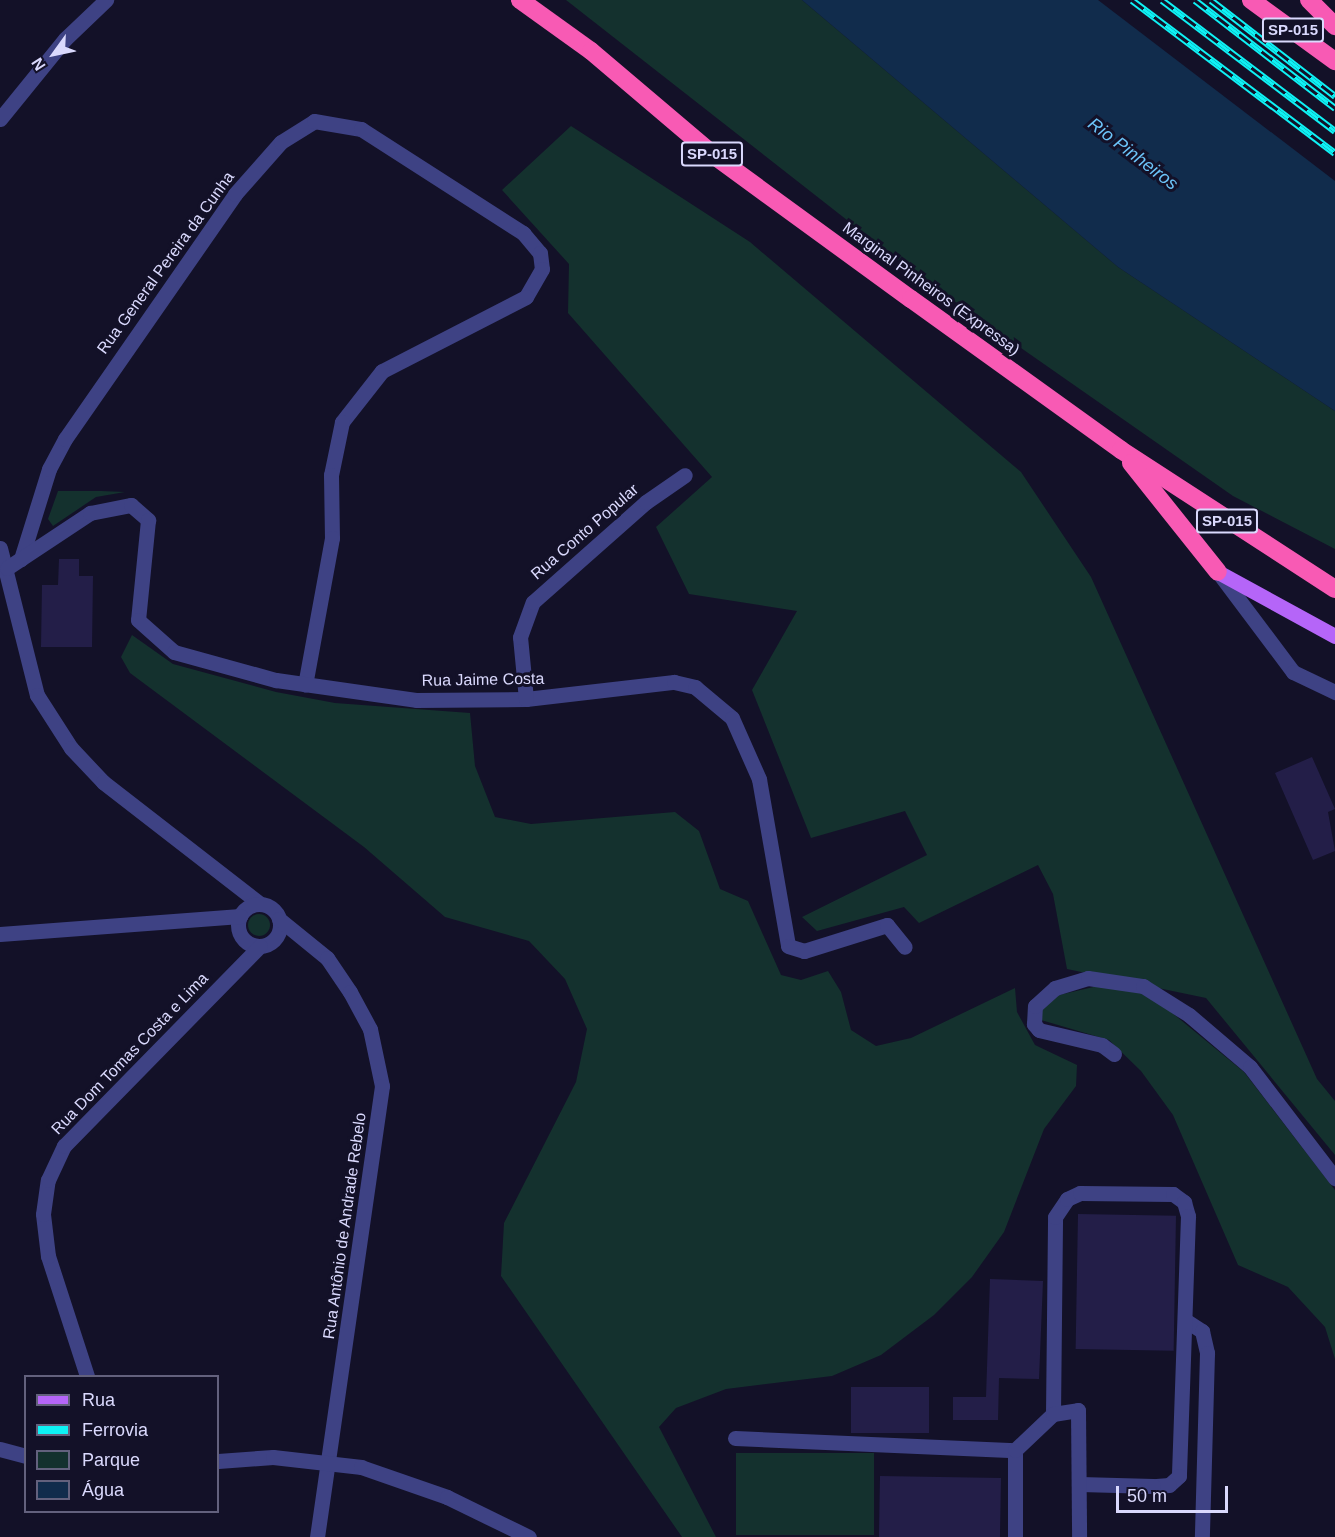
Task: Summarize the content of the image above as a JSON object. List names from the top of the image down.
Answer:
{
  "streets": {
    "highway": ["SP-015", "Marginal Pinheiros (Expressa)"],
    "street": [
      "Rua General Pereira da Cunha",
      "Rua Conto Popular",
      "Rua Jaime Costa",
      "Rua Dom Tomas Costa e Lima",
      "Rua Antônio de Andrade Rebelo"
    ]
  },
  "crossings": [
    ["Rua General Pereira da Cunha", "Rua Jaime Costa"],
    ["Rua Conto Popular", "Rua Jaime Costa"]
  ],
  "water": ["Rio Pinheiros"],
  "legend": [
    "Rua",
    "Ferrovia",
    "Parque",
    "Água"
  ],
  "scale_bar": "50 m",
  "north": "bottom left"
}
